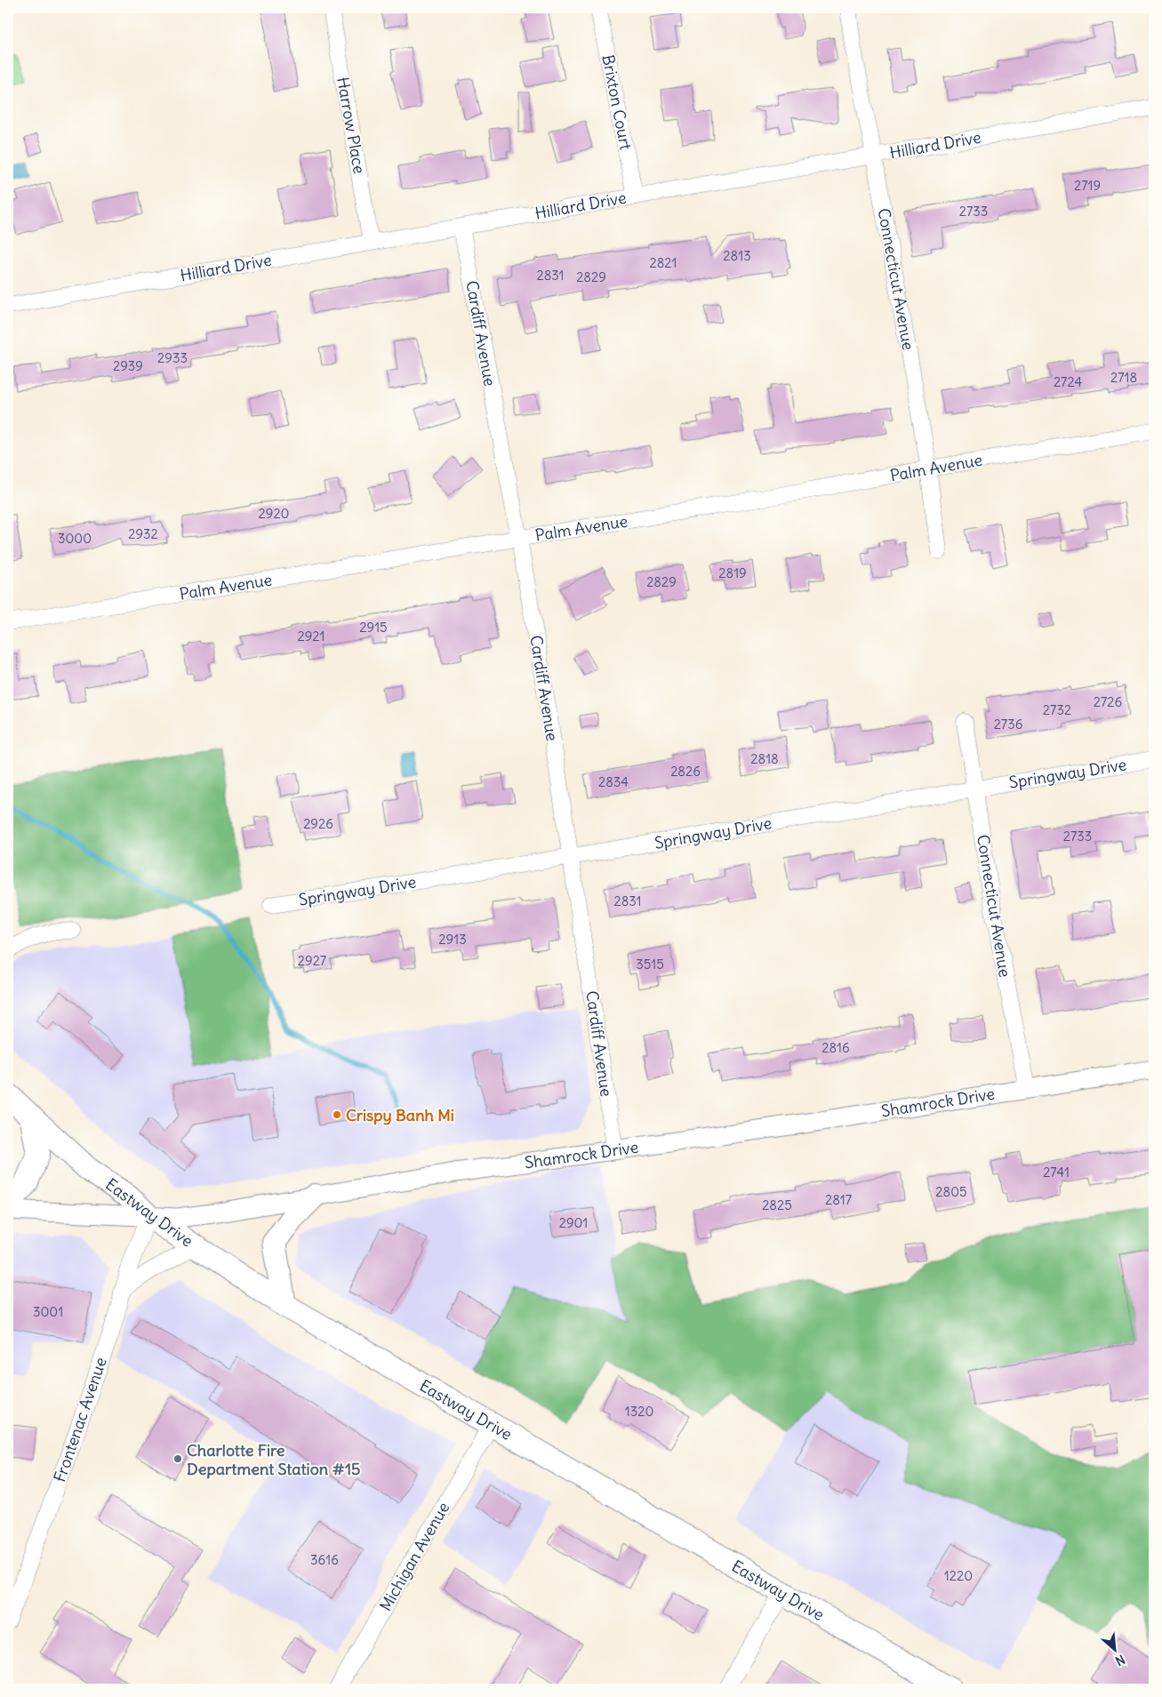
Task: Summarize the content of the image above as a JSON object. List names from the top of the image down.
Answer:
{
  "streets": {
    "main road": ["Eastway Drive"],
    "street": [
      "Brixton Court",
      "Harrow Place",
      "Hilliard Drive",
      "Connecticut Avenue",
      "Cardiff Avenue",
      "Palm Avenue",
      "Springway Drive",
      "Shamrock Drive",
      "Frontenac Avenue",
      "Michigan Avenue"
    ]
  },
  "crossings": [
    ["Brixton Court", "Hilliard Drive"],
    ["Harrow Place", "Hilliard Drive"],
    ["Hilliard Drive", "Connecticut Avenue"],
    ["Hilliard Drive", "Cardiff Avenue"],
    ["Connecticut Avenue", "Palm Avenue"],
    ["Connecticut Avenue", "Springway Drive"],
    ["Connecticut Avenue", "Shamrock Drive"],
    ["Cardiff Avenue", "Palm Avenue"],
    ["Cardiff Avenue", "Springway Drive"],
    ["Cardiff Avenue", "Shamrock Drive"],
    ["Shamrock Drive", "Eastway Drive"],
    ["Shamrock Drive", "Frontenac Avenue"],
    ["Eastway Drive", "Frontenac Avenue"],
    ["Eastway Drive", "Michigan Avenue"]
  ],
  "places": ["Crispy Banh Mi", "Charlotte Fire Department Station #15"],
  "house_numbers": [
    "2719",
    "2733",
    "2813",
    "2821",
    "2831",
    "2829",
    "2933",
    "2939",
    "2718",
    "2724",
    "2920",
    "2932",
    "3000",
    "2819",
    "2829",
    "2915",
    "2921",
    "2726",
    "2732",
    "2736",
    "2818",
    "2826",
    "2834",
    "2926",
    "2733",
    "2831",
    "2913",
    "2927",
    "3515",
    "2816",
    "2741",
    "2805",
    "2817",
    "2825",
    "2901",
    "3001",
    "1320",
    "3616",
    "1220"
  ],
  "north": "bottom right"
}
